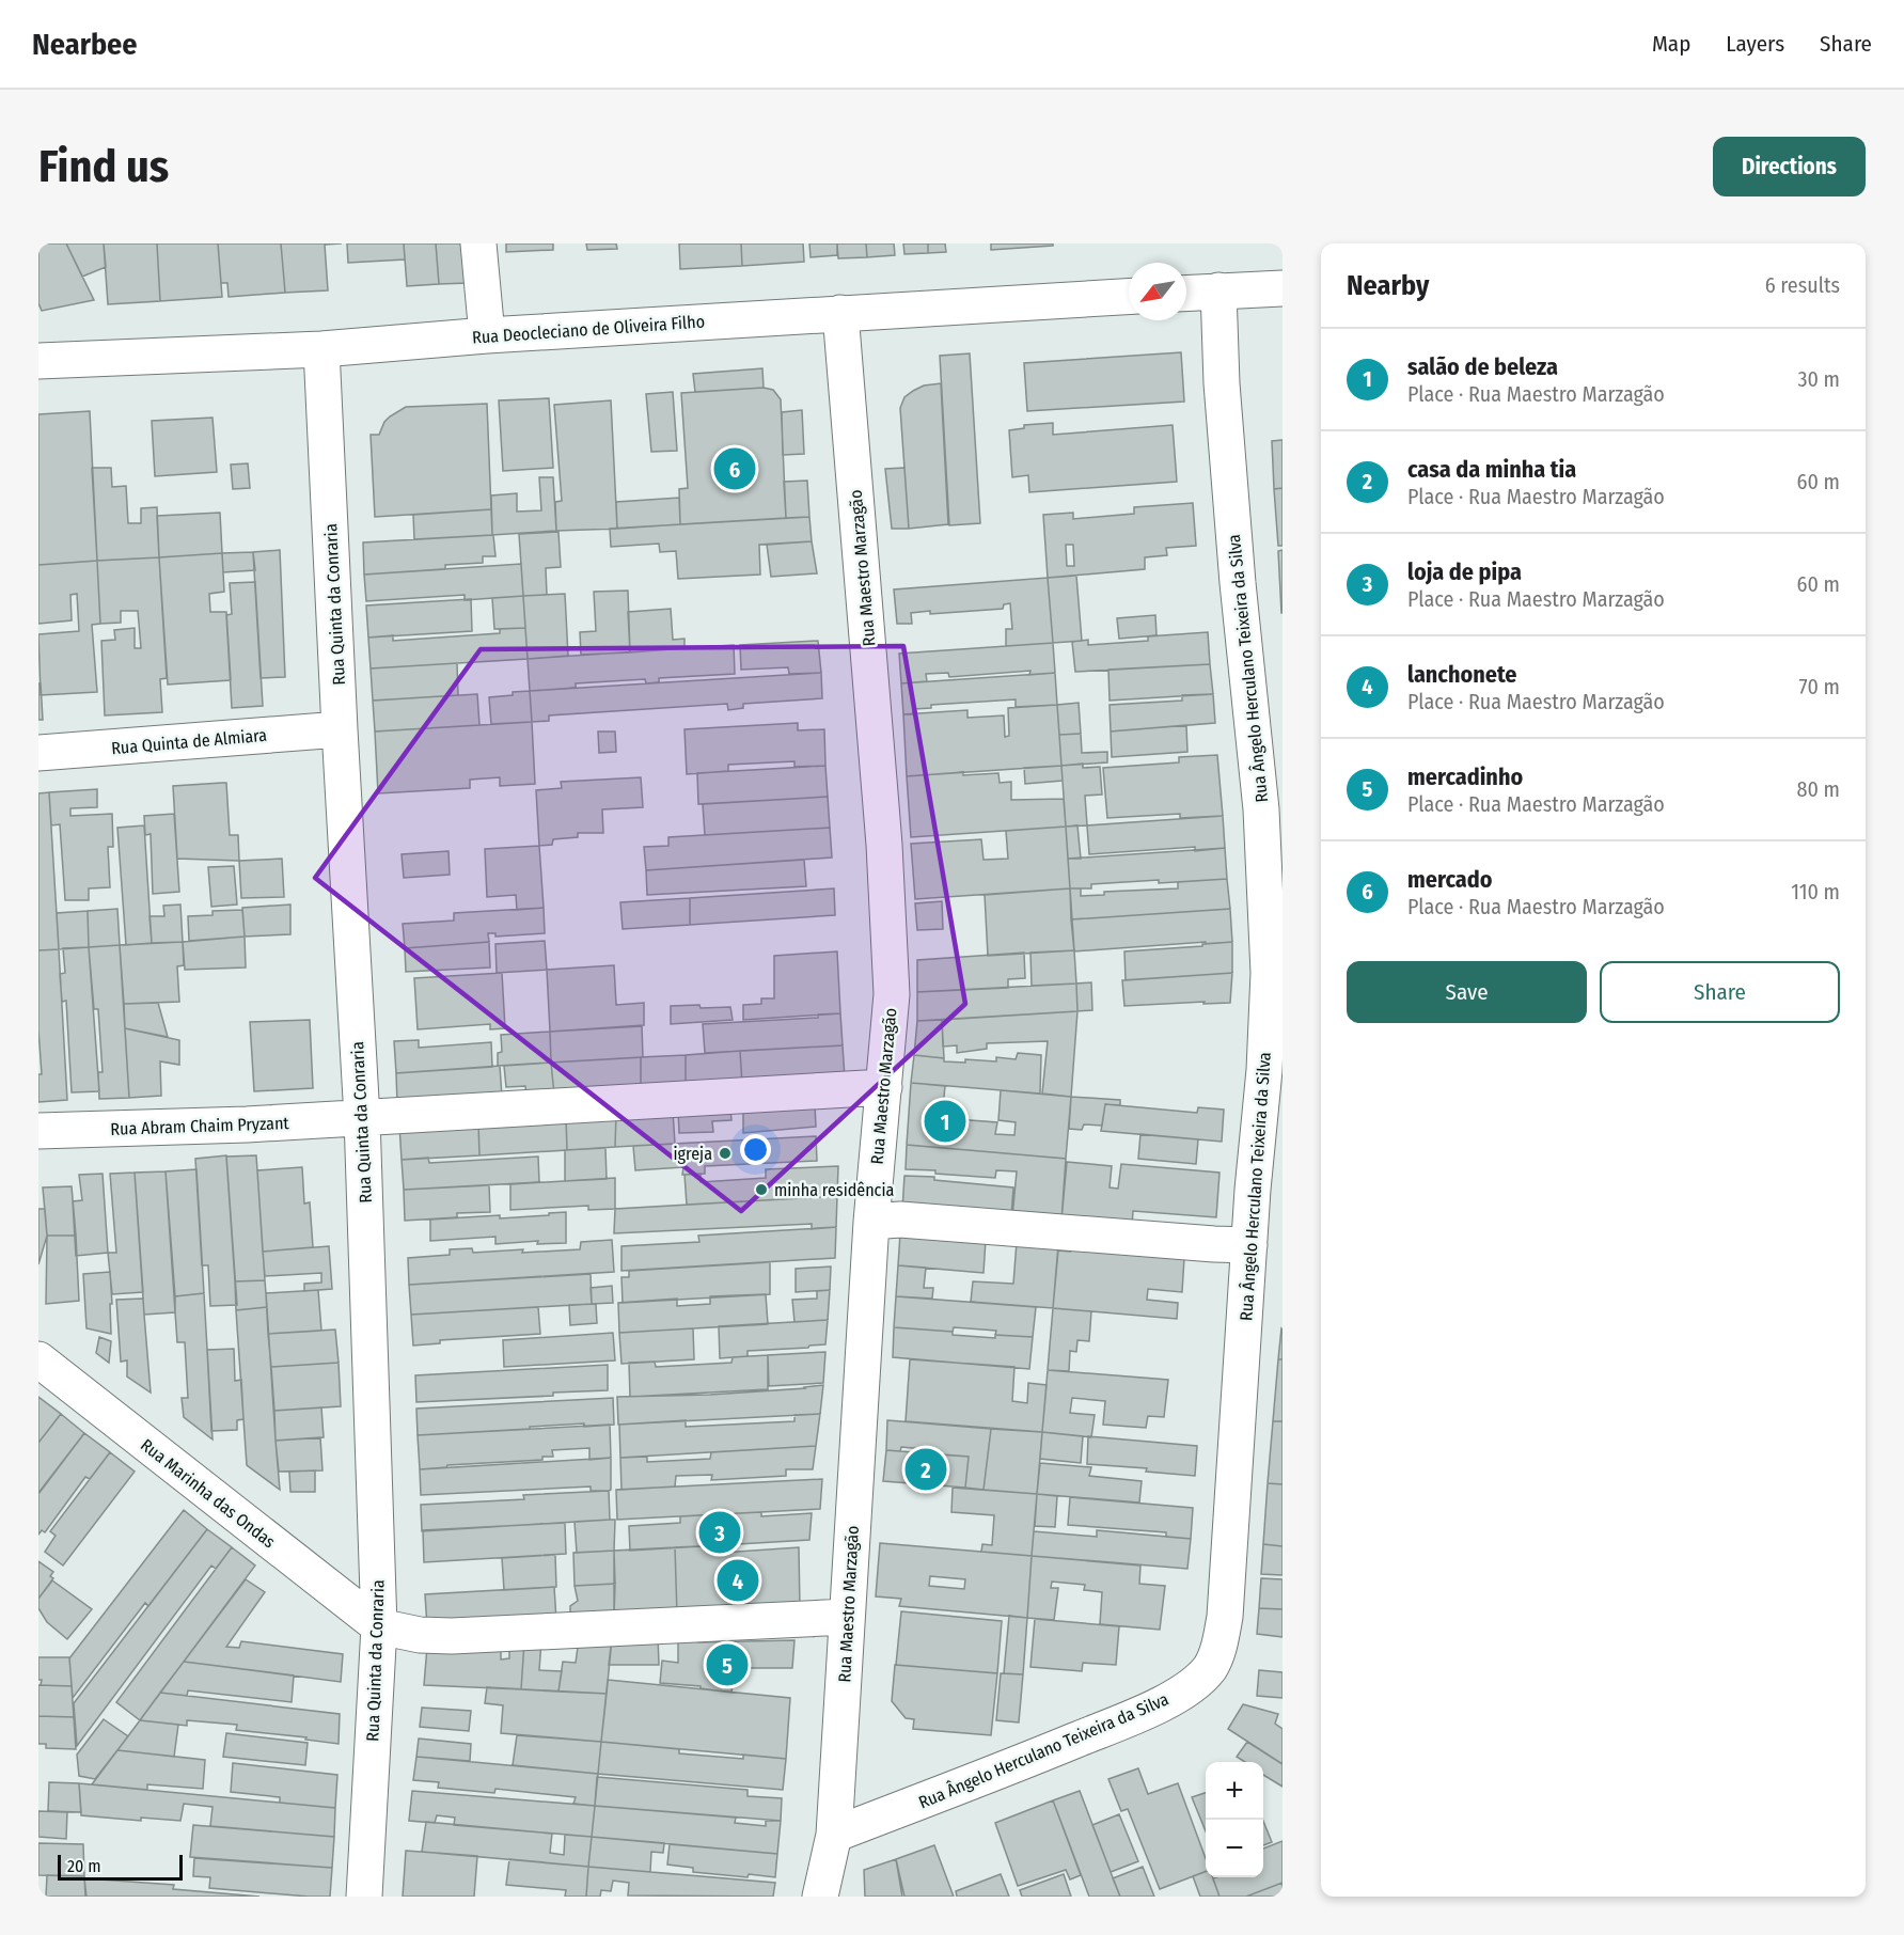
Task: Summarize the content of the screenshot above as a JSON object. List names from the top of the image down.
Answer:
{
  "streets": {
    "street": [
      "Rua Deocleciano de Oliveira Filho",
      "Rua Maestro Marzagão",
      "Rua Quinta da Conraria",
      "Rua Ângelo Herculano Teixeira da Silva",
      "Rua Quinta de Almiara",
      "Rua Abram Chaim Pryzant",
      "Rua Marinha das Ondas"
    ]
  },
  "crossings": [
    ["Rua Deocleciano de Oliveira Filho", "Rua Maestro Marzagão"],
    ["Rua Deocleciano de Oliveira Filho", "Rua Quinta da Conraria"],
    ["Rua Maestro Marzagão", "Rua Ângelo Herculano Teixeira da Silva"],
    ["Rua Maestro Marzagão", "Rua Abram Chaim Pryzant"],
    ["Rua Quinta da Conraria", "Rua Quinta de Almiara"],
    ["Rua Quinta da Conraria", "Rua Abram Chaim Pryzant"],
    ["Rua Quinta da Conraria", "Rua Marinha das Ondas"]
  ],
  "places": ["igreja", "minha residência"],
  "scale_bar": "20 m",
  "north": "bottom left",
  "page": {
    "header": "Nearbee",
    "nav": ["Map", "Layers", "Share"],
    "buttons": [
      "Directions",
      ["Save", "Share"]
    ],
    "title": "Find us",
    "heading": ["Nearby", "6 results"],
    "list": [
      {
        "mark": "1",
        "name": "salão de beleza",
        "note": "Place · Rua Maestro Marzagão",
        "value": "30 m"
      },
      {
        "mark": "2",
        "name": "casa da minha tia",
        "note": "Place · Rua Maestro Marzagão",
        "value": "60 m"
      },
      {
        "mark": "3",
        "name": "loja de pipa",
        "note": "Place · Rua Maestro Marzagão",
        "value": "60 m"
      },
      {
        "mark": "4",
        "name": "lanchonete",
        "note": "Place · Rua Maestro Marzagão",
        "value": "70 m"
      },
      {
        "mark": "5",
        "name": "mercadinho",
        "note": "Place · Rua Maestro Marzagão",
        "value": "80 m"
      },
      {
        "mark": "6",
        "name": "mercado",
        "note": "Place · Rua Maestro Marzagão",
        "value": "110 m"
      }
    ],
    "pins": [
      "6",
      "1",
      "2",
      "3",
      "4",
      "5"
    ],
    "map_buttons": ["+", "−"],
    "scale": "20 m"
  }
}
